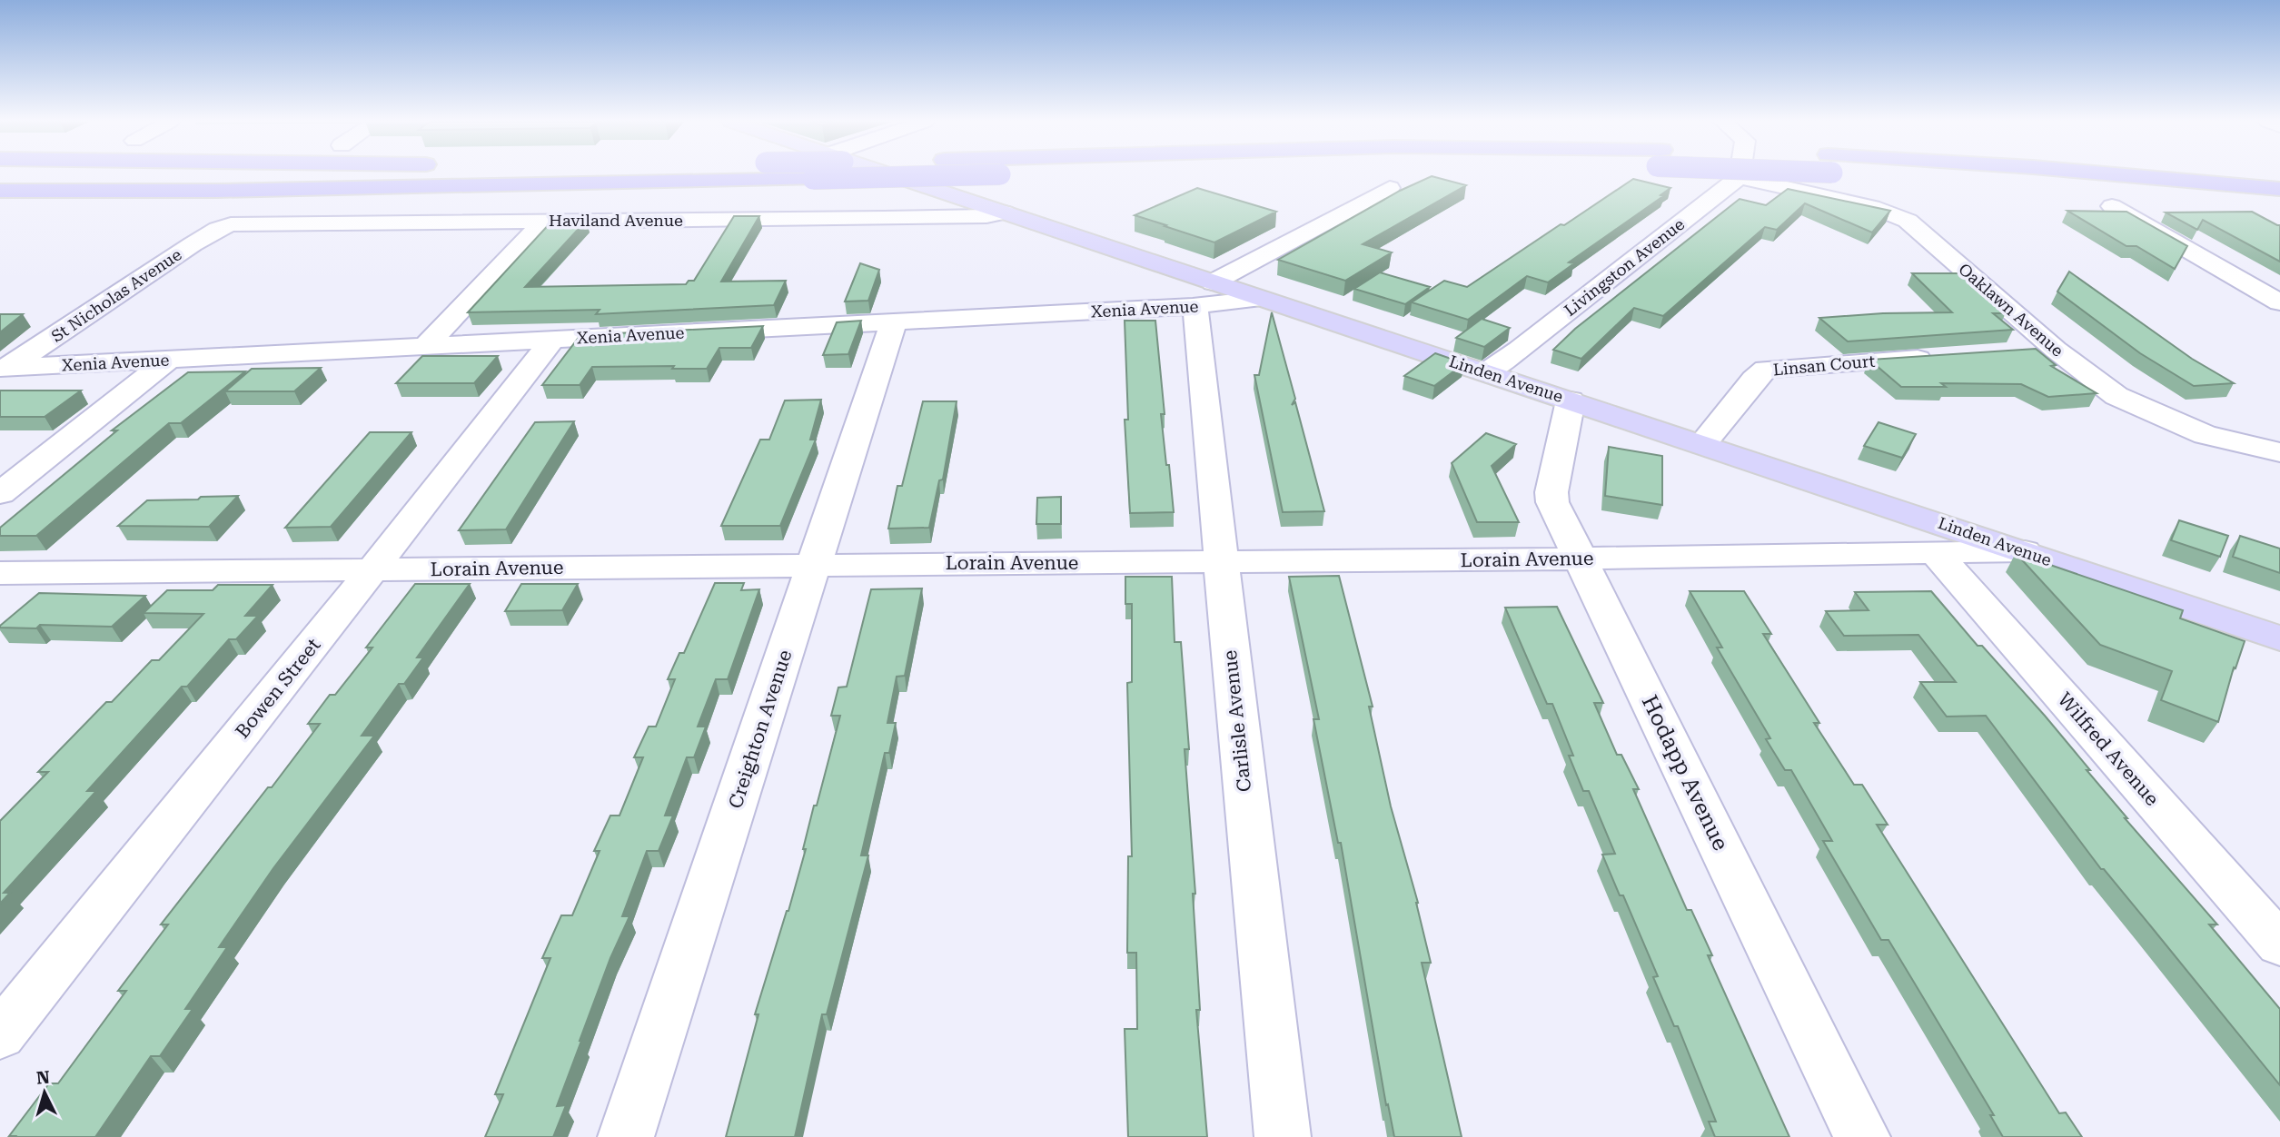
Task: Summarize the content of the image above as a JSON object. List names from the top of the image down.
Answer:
{
  "streets": {
    "main road": ["Linden Avenue"],
    "street": [
      "Haviland Avenue",
      "Livingston Avenue",
      "St Nicholas Avenue",
      "Xenia Avenue",
      "Oaklawn Avenue",
      "Linsan Court",
      "Lorain Avenue",
      "Bowen Street",
      "Carlisle Avenue",
      "Creighton Avenue",
      "Wilfred Avenue",
      "Hodapp Avenue"
    ]
  },
  "crossings": [
    ["Haviland Avenue", "St Nicholas Avenue"],
    ["Livingston Avenue", "Oaklawn Avenue"],
    ["Livingston Avenue", "Linden Avenue"],
    ["St Nicholas Avenue", "Xenia Avenue"],
    ["Xenia Avenue", "Linden Avenue"],
    ["Xenia Avenue", "Bowen Street"],
    ["Xenia Avenue", "Carlisle Avenue"],
    ["Xenia Avenue", "Creighton Avenue"],
    ["Linsan Court", "Linden Avenue"],
    ["Linden Avenue", "Lorain Avenue"],
    ["Linden Avenue", "Hodapp Avenue"],
    ["Lorain Avenue", "Bowen Street"],
    ["Lorain Avenue", "Carlisle Avenue"],
    ["Lorain Avenue", "Creighton Avenue"],
    ["Lorain Avenue", "Wilfred Avenue"],
    ["Lorain Avenue", "Hodapp Avenue"]
  ],
  "north": "top"
}
